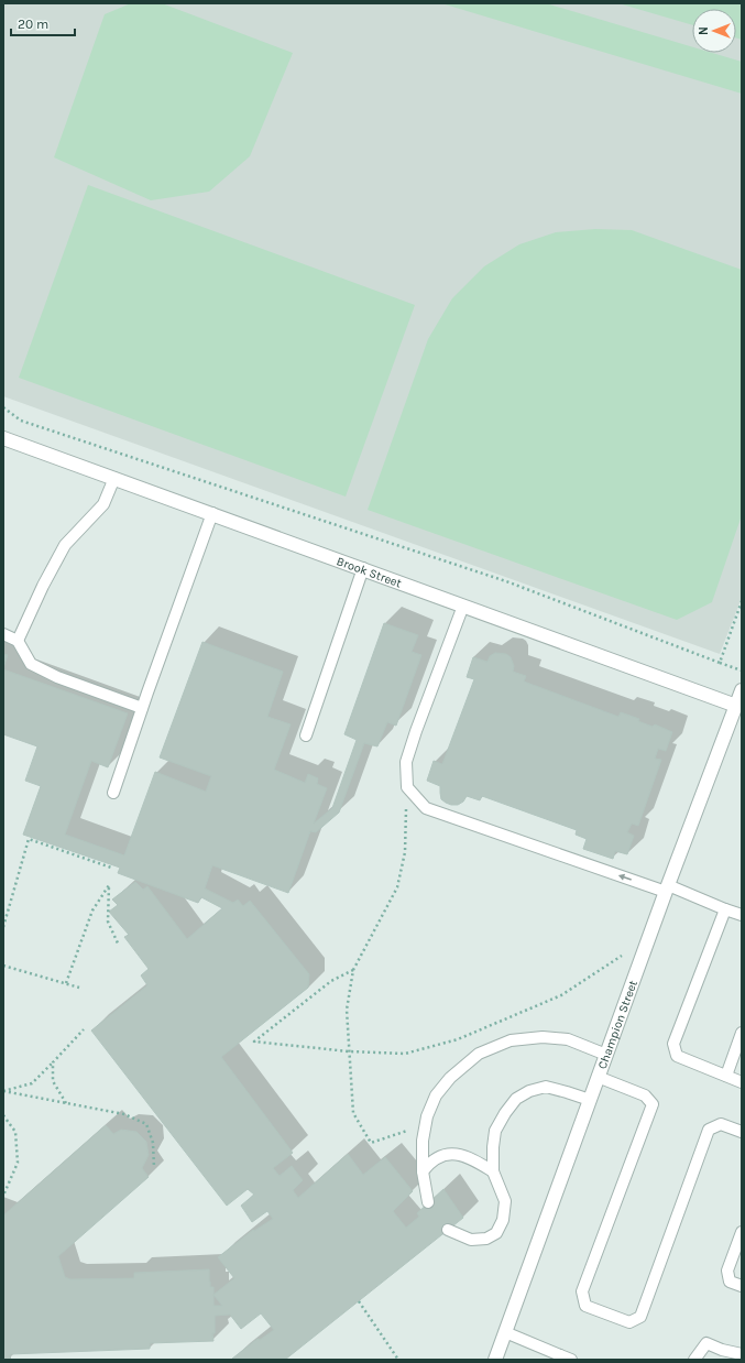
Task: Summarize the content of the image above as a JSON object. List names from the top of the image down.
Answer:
{
  "streets": {
    "street": ["Brook Street", "Champion Street"]
  },
  "crossings": [
    ["Brook Street", "Champion Street"]
  ],
  "scale_bar": "20 m",
  "north": "left"
}
